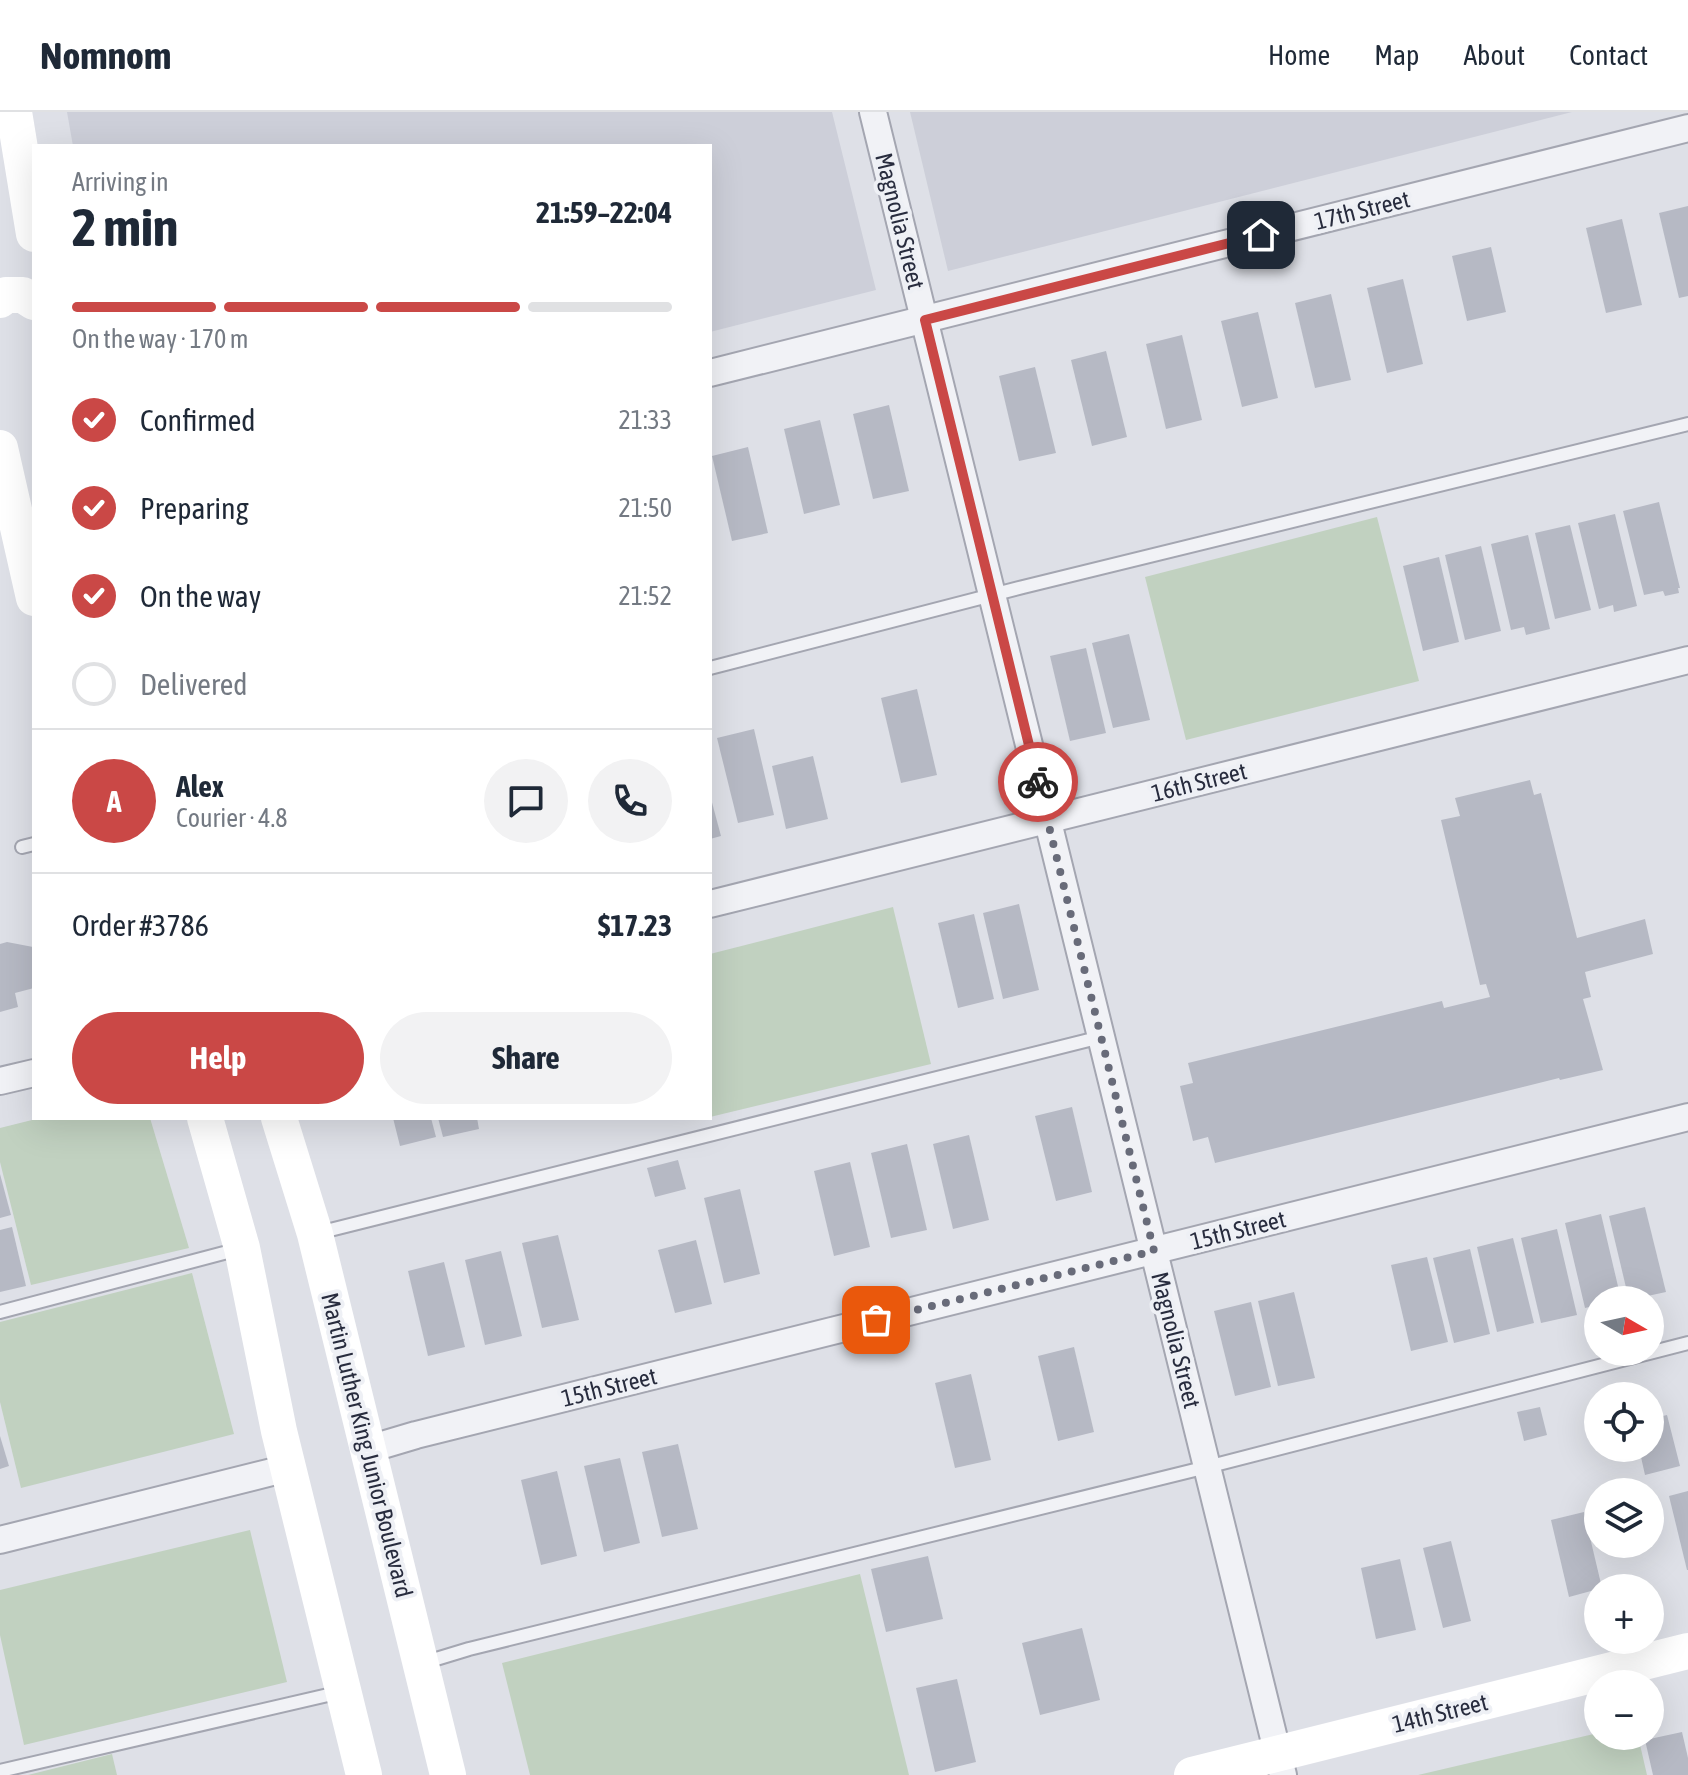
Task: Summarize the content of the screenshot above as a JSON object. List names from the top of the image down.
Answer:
{
  "streets": {
    "main road": ["Martin Luther King Junior Boulevard", "14th Street"],
    "street": [
      "17th Street",
      "Magnolia Street",
      "16th Street",
      "15th Street"
    ]
  },
  "crossings": [
    ["17th Street", "Magnolia Street"],
    ["Magnolia Street", "16th Street"],
    ["Magnolia Street", "15th Street"],
    ["Magnolia Street", "14th Street"],
    ["15th Street", "Martin Luther King Junior Boulevard"]
  ],
  "north": "right",
  "page": {
    "header": "Nomnom",
    "nav": [
      "Home",
      "Map",
      "About",
      "Contact"
    ],
    "heading": ["2 min", "Arriving in", "21:59–22:04"],
    "panel": [
      "Alex",
      "Courier · 4.8",
      "Order #3786",
      "$17.23"
    ],
    "bar": "On the way · 170 m",
    "list": [
      ["Confirmed", "21:33"],
      ["Preparing", "21:50"],
      ["On the way", "21:52"],
      "Delivered"
    ],
    "round": "A",
    "buttons": ["Help", "Share"],
    "map_buttons": ["+", "−"]
  }
}
